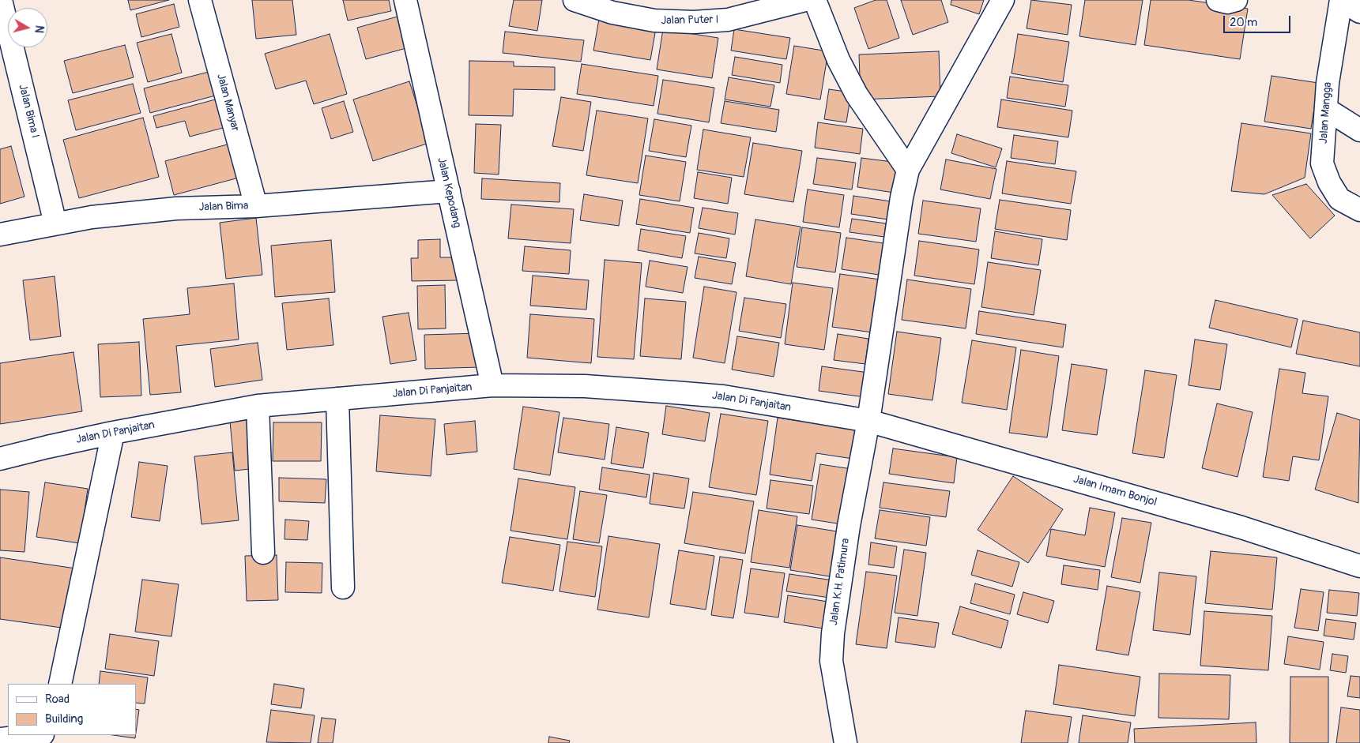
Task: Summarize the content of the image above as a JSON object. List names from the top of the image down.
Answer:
{
  "streets": {
    "street": [
      "Jalan Puter I",
      "Jalan Manyar",
      "Jalan Bima I",
      "Jalan Mangga",
      "Jalan Kepodang",
      "Jalan Bima",
      "Jalan Di Panjaitan",
      "Jalan Imam Bonjol",
      "Jalan K.H. Patimura"
    ]
  },
  "crossings": [
    ["Jalan Manyar", "Jalan Bima"],
    ["Jalan Bima I", "Jalan Bima"],
    ["Jalan Kepodang", "Jalan Bima"],
    ["Jalan Kepodang", "Jalan Di Panjaitan"],
    ["Jalan Di Panjaitan", "Jalan Imam Bonjol"],
    ["Jalan Di Panjaitan", "Jalan K.H. Patimura"],
    ["Jalan Imam Bonjol", "Jalan K.H. Patimura"]
  ],
  "legend": ["Road", "Building"],
  "scale_bar": "20 m",
  "north": "right"
}
